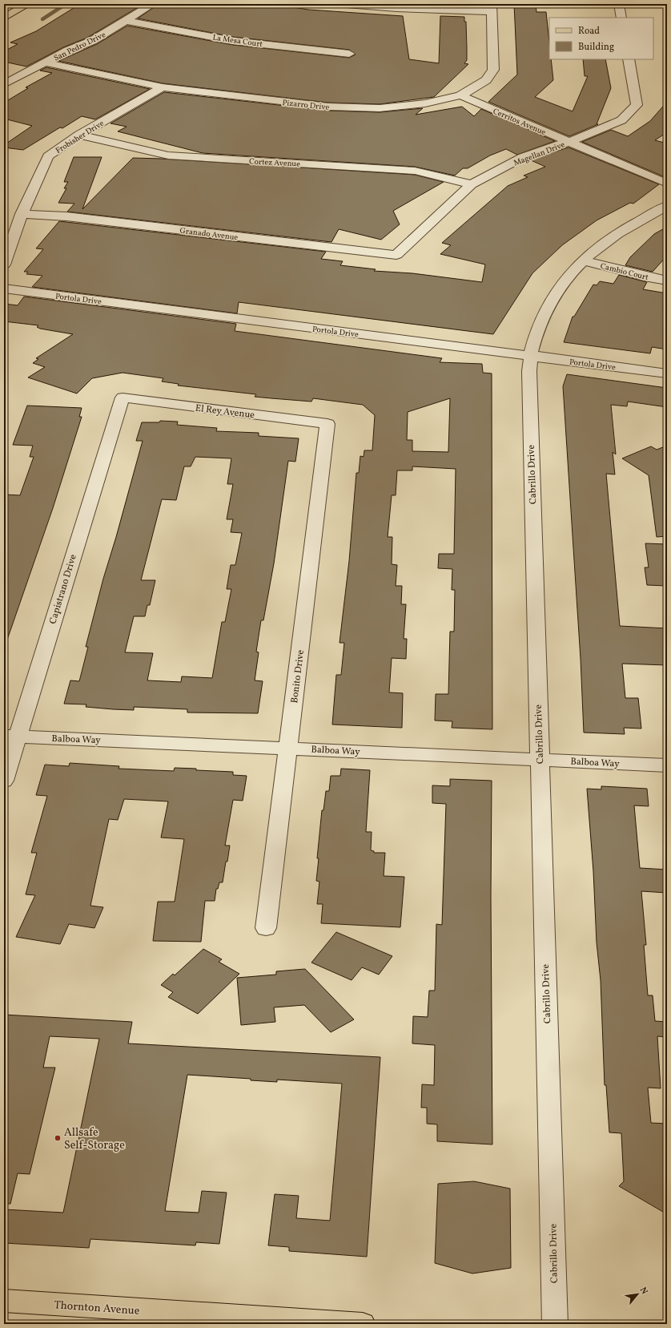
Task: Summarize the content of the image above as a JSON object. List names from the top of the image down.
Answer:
{
  "streets": {
    "main road": ["Thornton Avenue"],
    "street": [
      "La Mesa Court",
      "San Pedro Drive",
      "Pizarro Drive",
      "Cerritos Avenue",
      "Frobisher Drive",
      "Magellan Drive",
      "Cortez Avenue",
      "Granado Avenue",
      "Cambio Court",
      "Portola Drive",
      "El Rey Avenue",
      "Cabrillo Drive",
      "Capistrano Drive",
      "Bonito Drive",
      "Balboa Way"
    ]
  },
  "crossings": [
    ["La Mesa Court", "San Pedro Drive"],
    ["San Pedro Drive", "Pizarro Drive"],
    ["Pizarro Drive", "Cerritos Avenue"],
    ["Pizarro Drive", "Frobisher Drive"],
    ["Cerritos Avenue", "Magellan Drive"],
    ["Frobisher Drive", "Cortez Avenue"],
    ["Frobisher Drive", "Granado Avenue"],
    ["Magellan Drive", "Cortez Avenue"],
    ["Magellan Drive", "Granado Avenue"],
    ["Cambio Court", "Cabrillo Drive"],
    ["Portola Drive", "Cabrillo Drive"],
    ["El Rey Avenue", "Capistrano Drive"],
    ["El Rey Avenue", "Bonito Drive"],
    ["Cabrillo Drive", "Balboa Way"],
    ["Capistrano Drive", "Balboa Way"],
    ["Bonito Drive", "Balboa Way"]
  ],
  "places": ["Allsafe Self-Storage"],
  "legend": ["Road", "Building"],
  "north": "top right"
}
